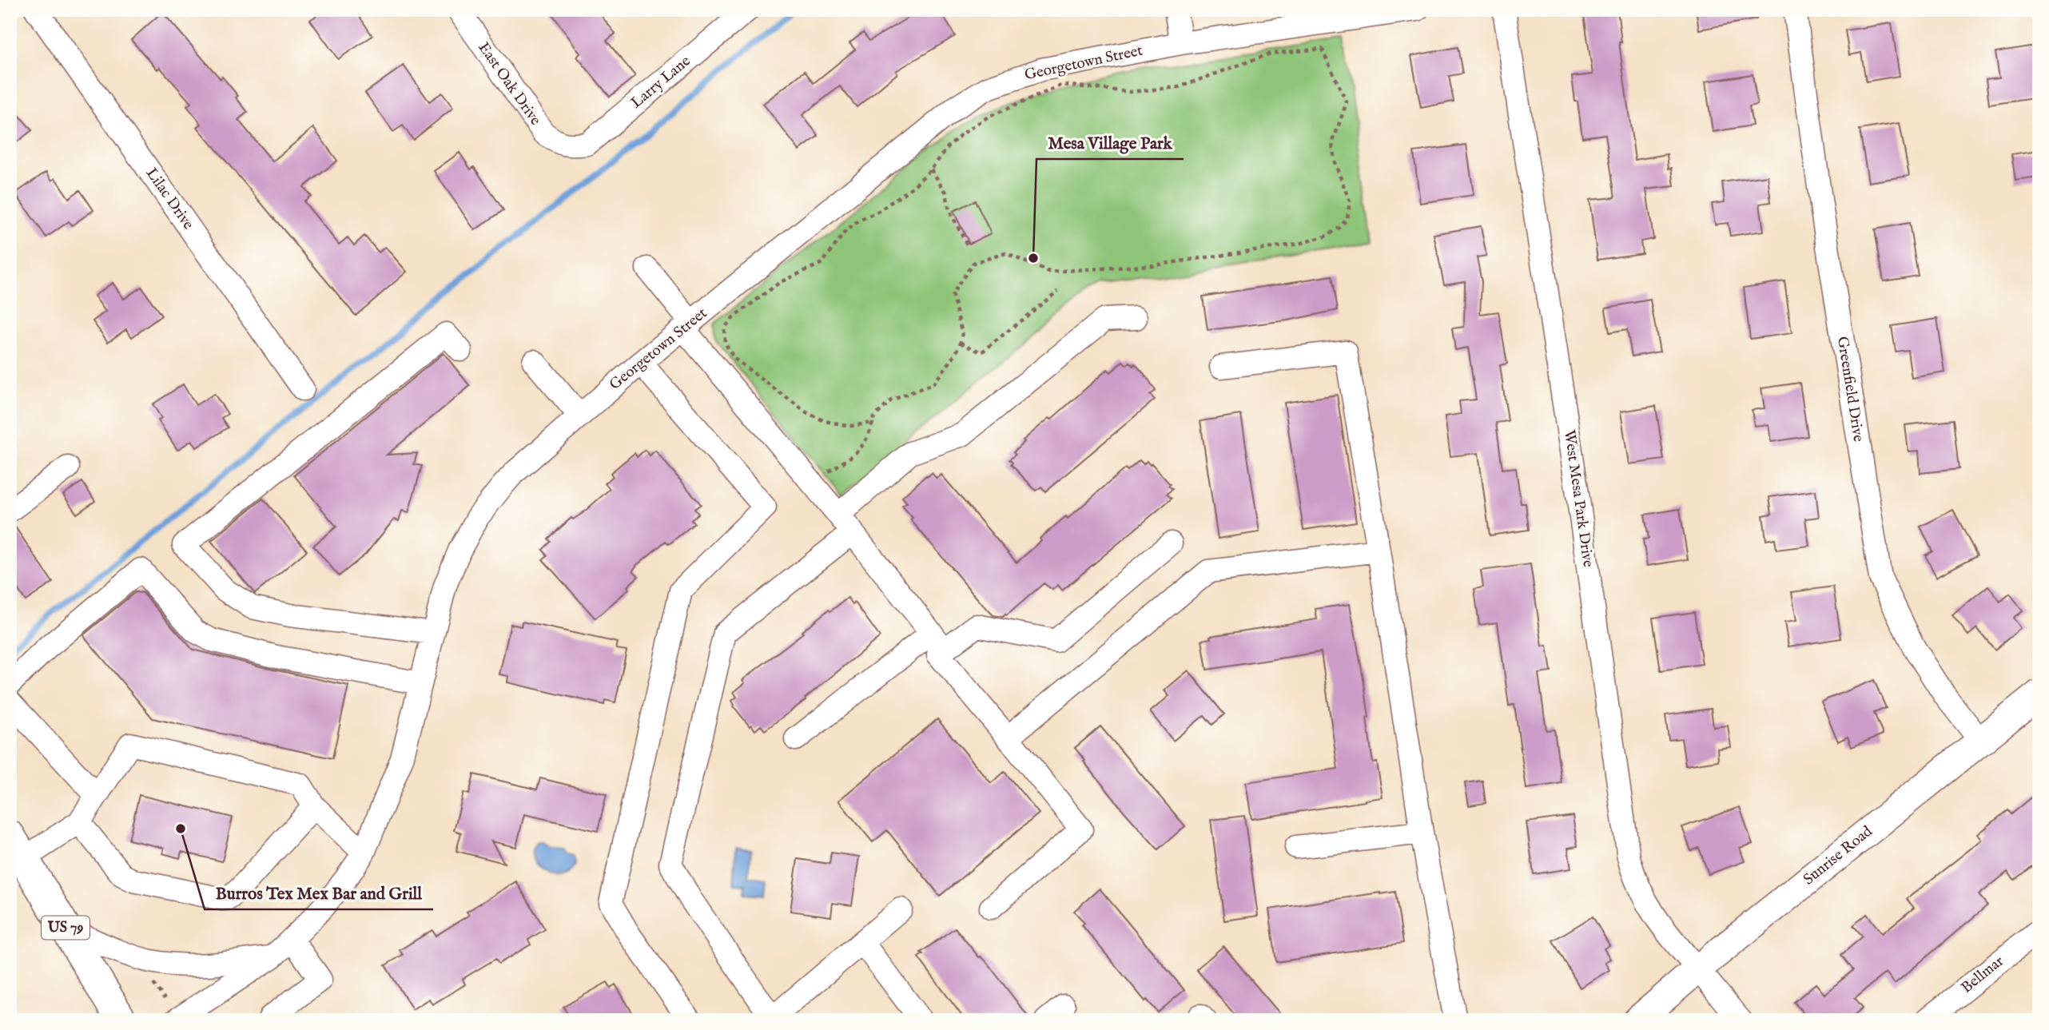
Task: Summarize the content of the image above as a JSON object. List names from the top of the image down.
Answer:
{
  "streets": {
    "highway": ["US 79"],
    "main road": ["Sunrise Road"],
    "street": [
      "Georgetown Street",
      "Larry Lane",
      "East Oak Drive",
      "Lilac Drive",
      "Greenfield Drive",
      "West Mesa Park Drive",
      "Bellmar"
    ]
  },
  "crossings": [
    ["Larry Lane", "East Oak Drive"],
    ["Greenfield Drive", "Sunrise Road"],
    ["West Mesa Park Drive", "Sunrise Road"]
  ],
  "places": ["Mesa Village Park", "Burros Tex Mex Bar and Grill"]
}
